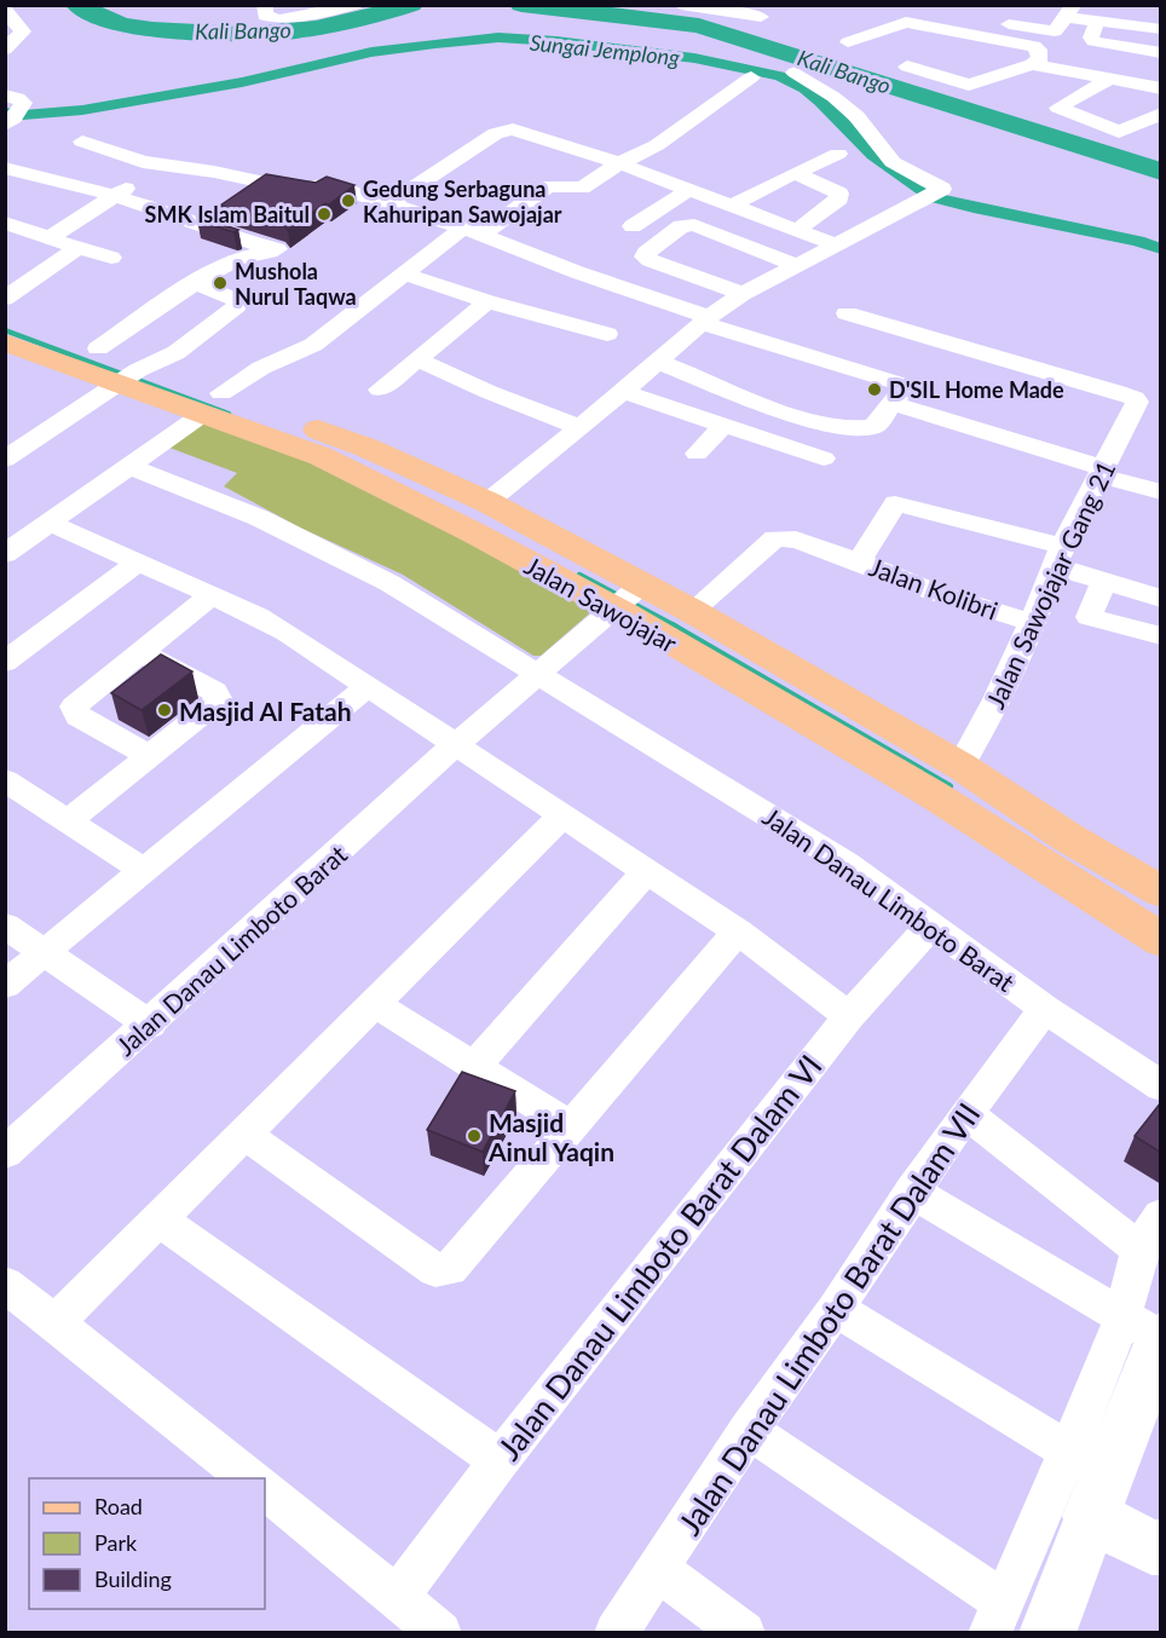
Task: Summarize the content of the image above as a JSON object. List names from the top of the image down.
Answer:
{
  "streets": {
    "main road": ["Jalan Sawojajar"],
    "street": [
      "Jalan Sawojajar Gang 21",
      "Jalan Kolibri",
      "Jalan Danau Limboto Barat",
      "Jalan Danau Limboto Barat Dalam VI",
      "Jalan Danau Limboto Barat Dalam VII"
    ]
  },
  "crossings": [
    ["Jalan Sawojajar Gang 21", "Jalan Kolibri"],
    ["Jalan Sawojajar Gang 21", "Jalan Sawojajar"],
    ["Jalan Sawojajar", "Jalan Danau Limboto Barat"],
    ["Jalan Danau Limboto Barat", "Jalan Danau Limboto Barat Dalam VI"],
    ["Jalan Danau Limboto Barat", "Jalan Danau Limboto Barat Dalam VII"]
  ],
  "water": ["Kali Bango", "Sungai Jemplong"],
  "places": [
    "Gedung Serbaguna Kahuripan Sawojajar",
    "SMK Islam Baitul",
    "Mushola Nurul Taqwa",
    "D'SIL Home Made",
    "Masjid Al Fatah",
    "Masjid Ainul Yaqin"
  ],
  "legend": ["Road", "Park", "Building"]
}
